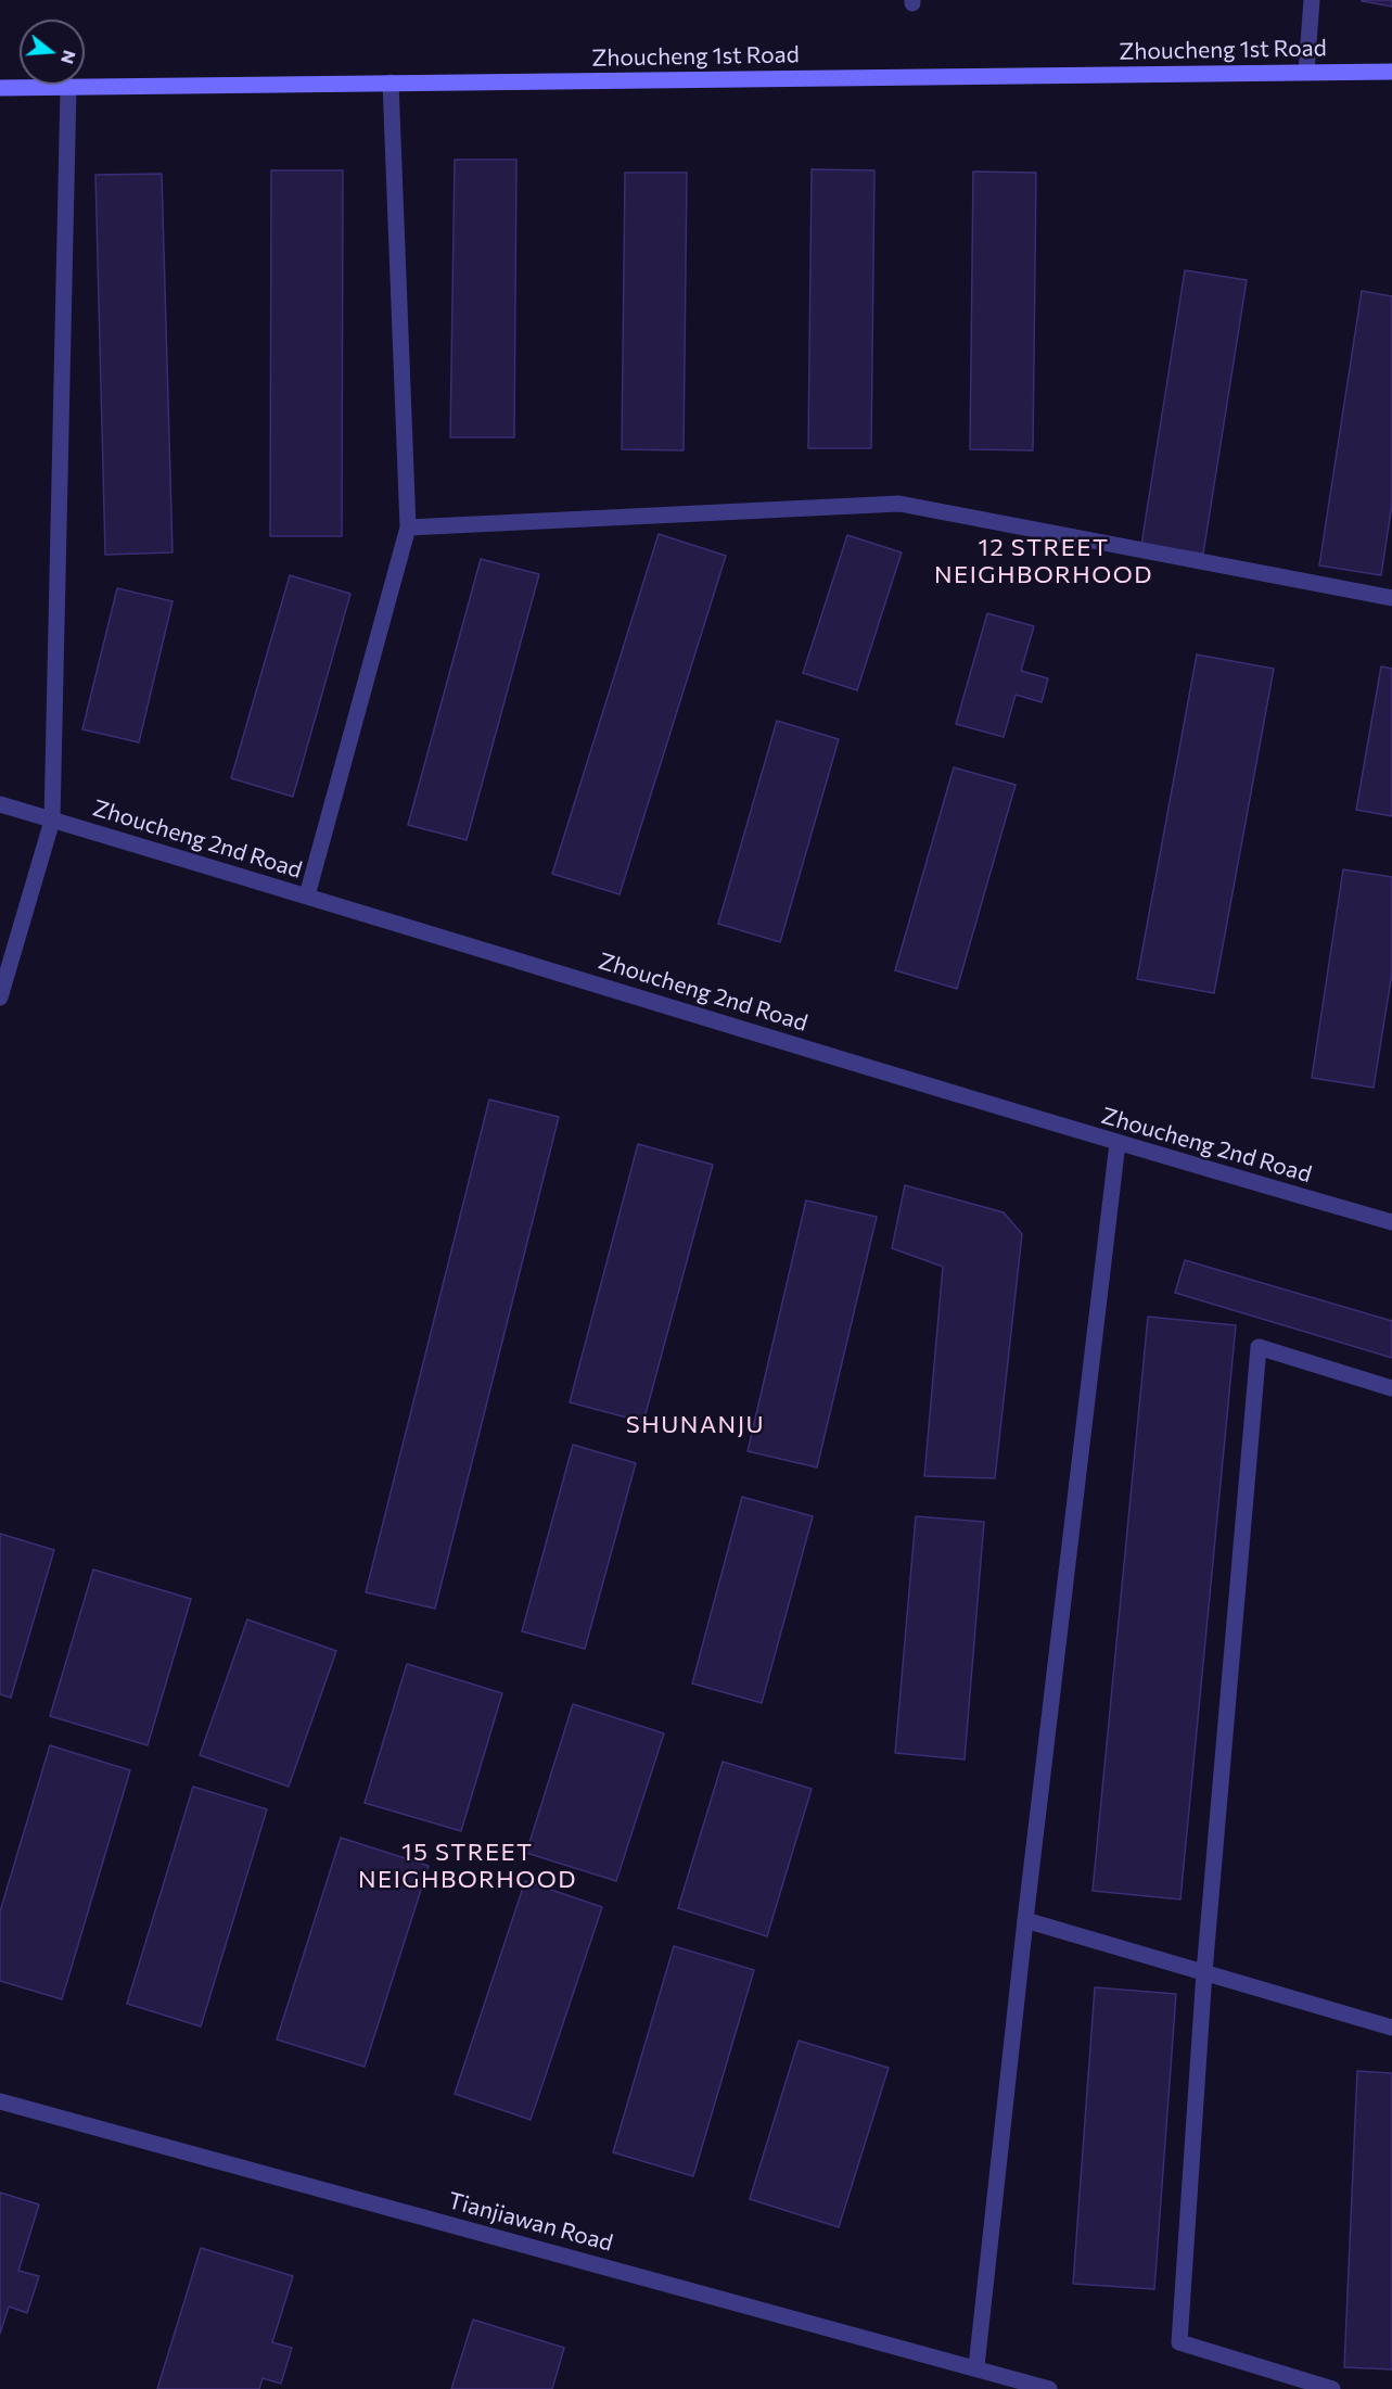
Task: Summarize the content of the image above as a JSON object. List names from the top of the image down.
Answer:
{
  "streets": {
    "street": ["Zhoucheng 1st Road", "Zhoucheng 2nd Road", "Tianjiawan Road"]
  },
  "districts": ["12 STREET NEIGHBORHOOD", "SHUNANJU", "15 STREET NEIGHBORHOOD"],
  "north": "right"
}
